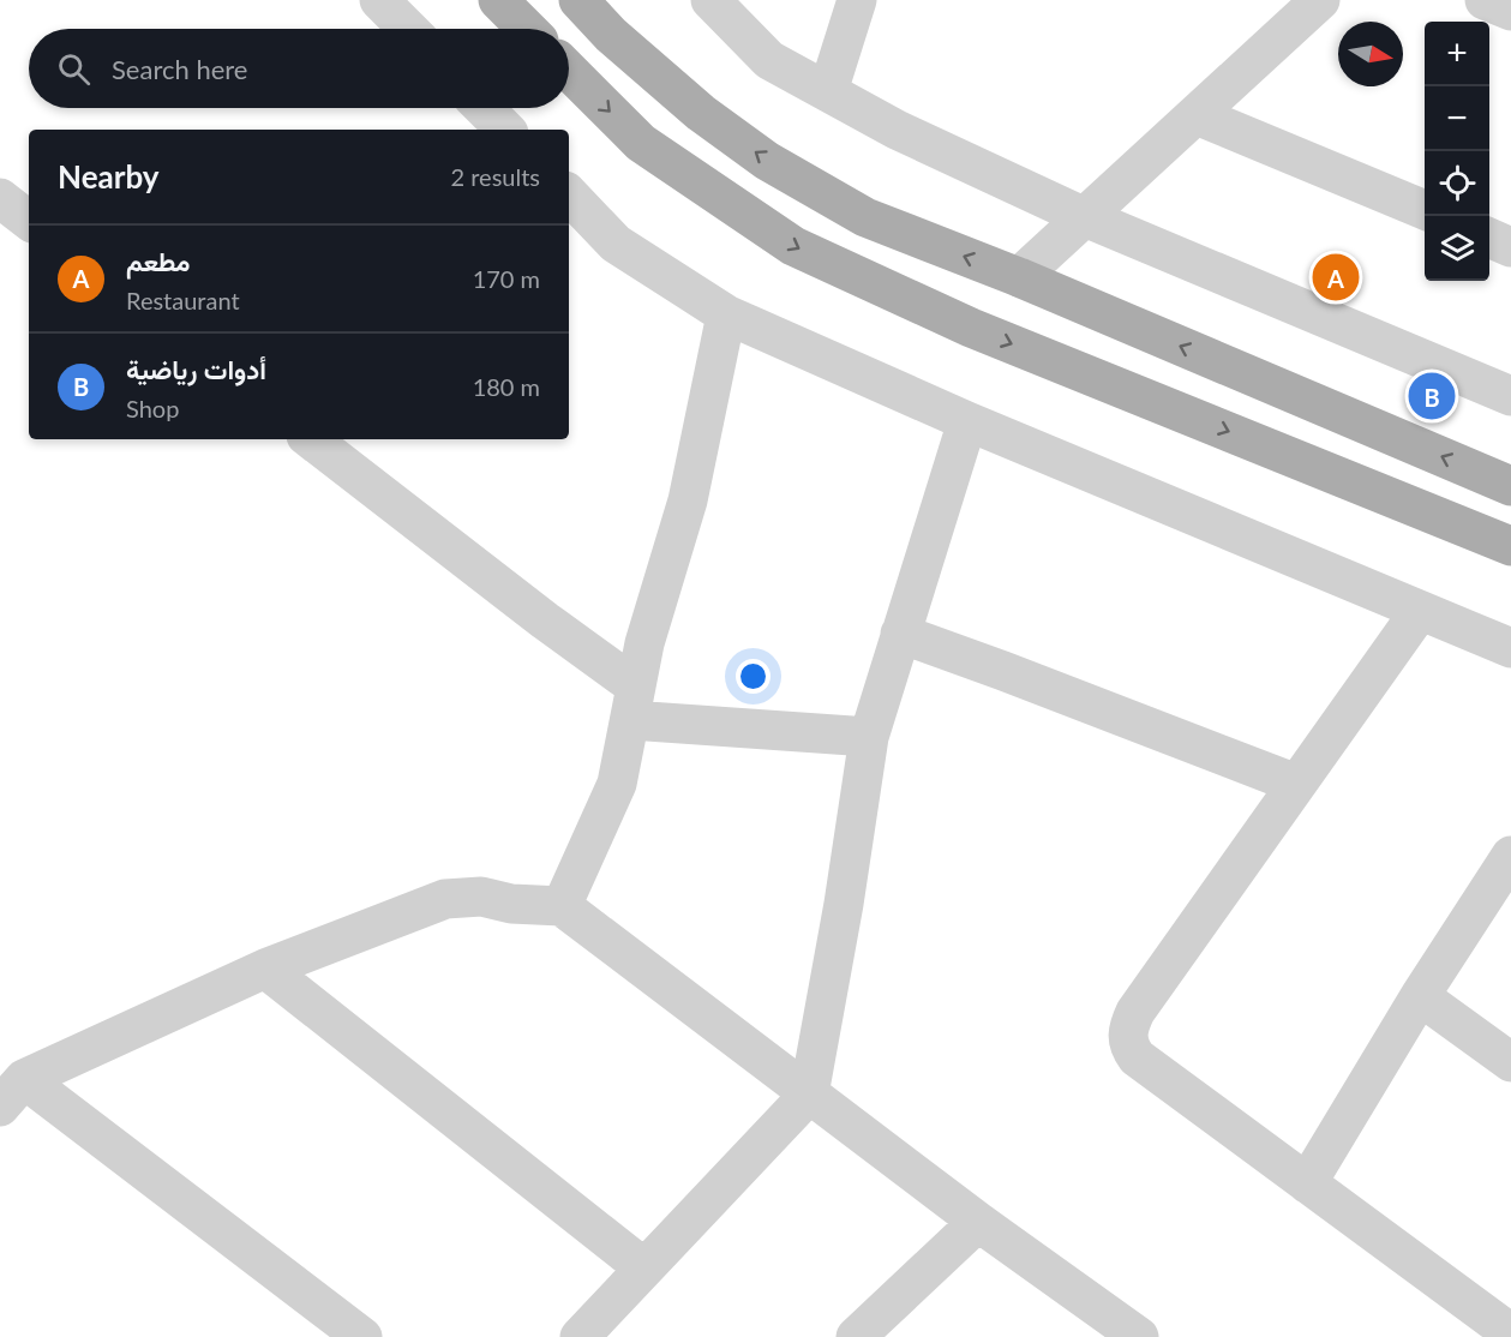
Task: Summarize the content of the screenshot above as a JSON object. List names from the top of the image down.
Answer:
{
  "north": "right",
  "page": {
    "map_buttons": ["+", "−"],
    "search": "Search here",
    "heading": ["Nearby", "2 results"],
    "list": [
      {
        "mark": "A",
        "name": "مطعم",
        "note": "Restaurant",
        "value": "170 m"
      },
      {
        "mark": "B",
        "name": "أدوات رياضية",
        "note": "Shop",
        "value": "180 m"
      }
    ],
    "pins": ["A", "B"]
  }
}
